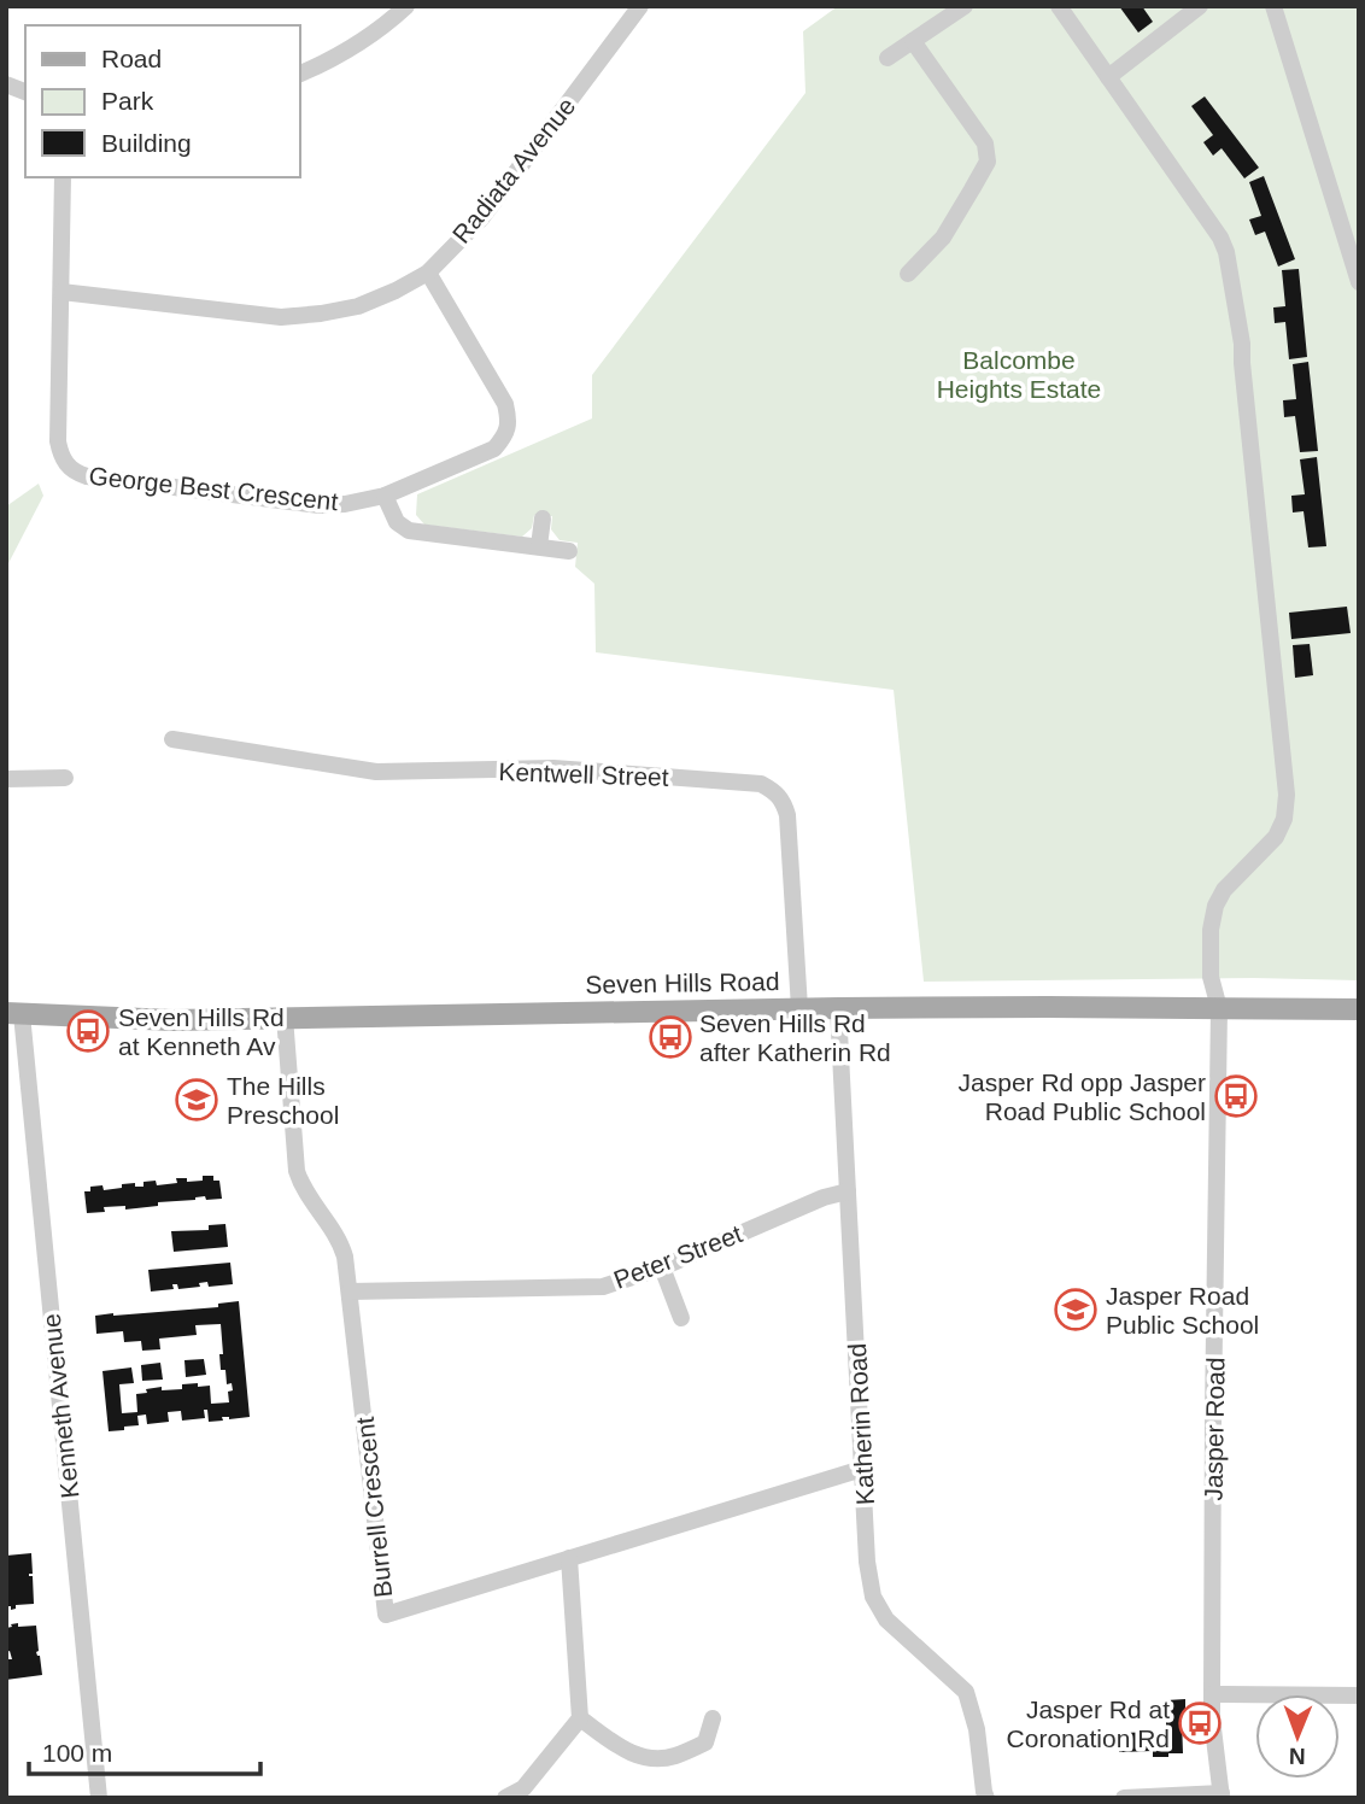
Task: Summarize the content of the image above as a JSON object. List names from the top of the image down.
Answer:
{
  "streets": {
    "main road": ["Seven Hills Road"],
    "street": [
      "Radiata Avenue",
      "George Best Crescent",
      "Kentwell Street",
      "Peter Street",
      "Kenneth Avenue",
      "Katherin Road",
      "Jasper Road",
      "Burrell Crescent"
    ]
  },
  "crossings": [
    ["Radiata Avenue", "George Best Crescent"],
    ["Kentwell Street", "Seven Hills Road"],
    ["Seven Hills Road", "Kenneth Avenue"],
    ["Seven Hills Road", "Katherin Road"],
    ["Seven Hills Road", "Jasper Road"],
    ["Seven Hills Road", "Burrell Crescent"],
    ["Peter Street", "Katherin Road"],
    ["Peter Street", "Burrell Crescent"],
    ["Katherin Road", "Burrell Crescent"]
  ],
  "parks": ["Balcombe Heights Estate"],
  "places": {
    "bus stop": [
      "Seven Hills Rd at Kenneth Av",
      "Seven Hills Rd after Katherin Rd",
      "Jasper Rd opp Jasper Road Public School",
      "Jasper Rd at Coronation Rd"
    ],
    "school or university": ["The Hills Preschool", "Jasper Road Public School"]
  },
  "legend": ["Road", "Park", "Building"],
  "scale_bar": "100 m",
  "north": "bottom"
}
